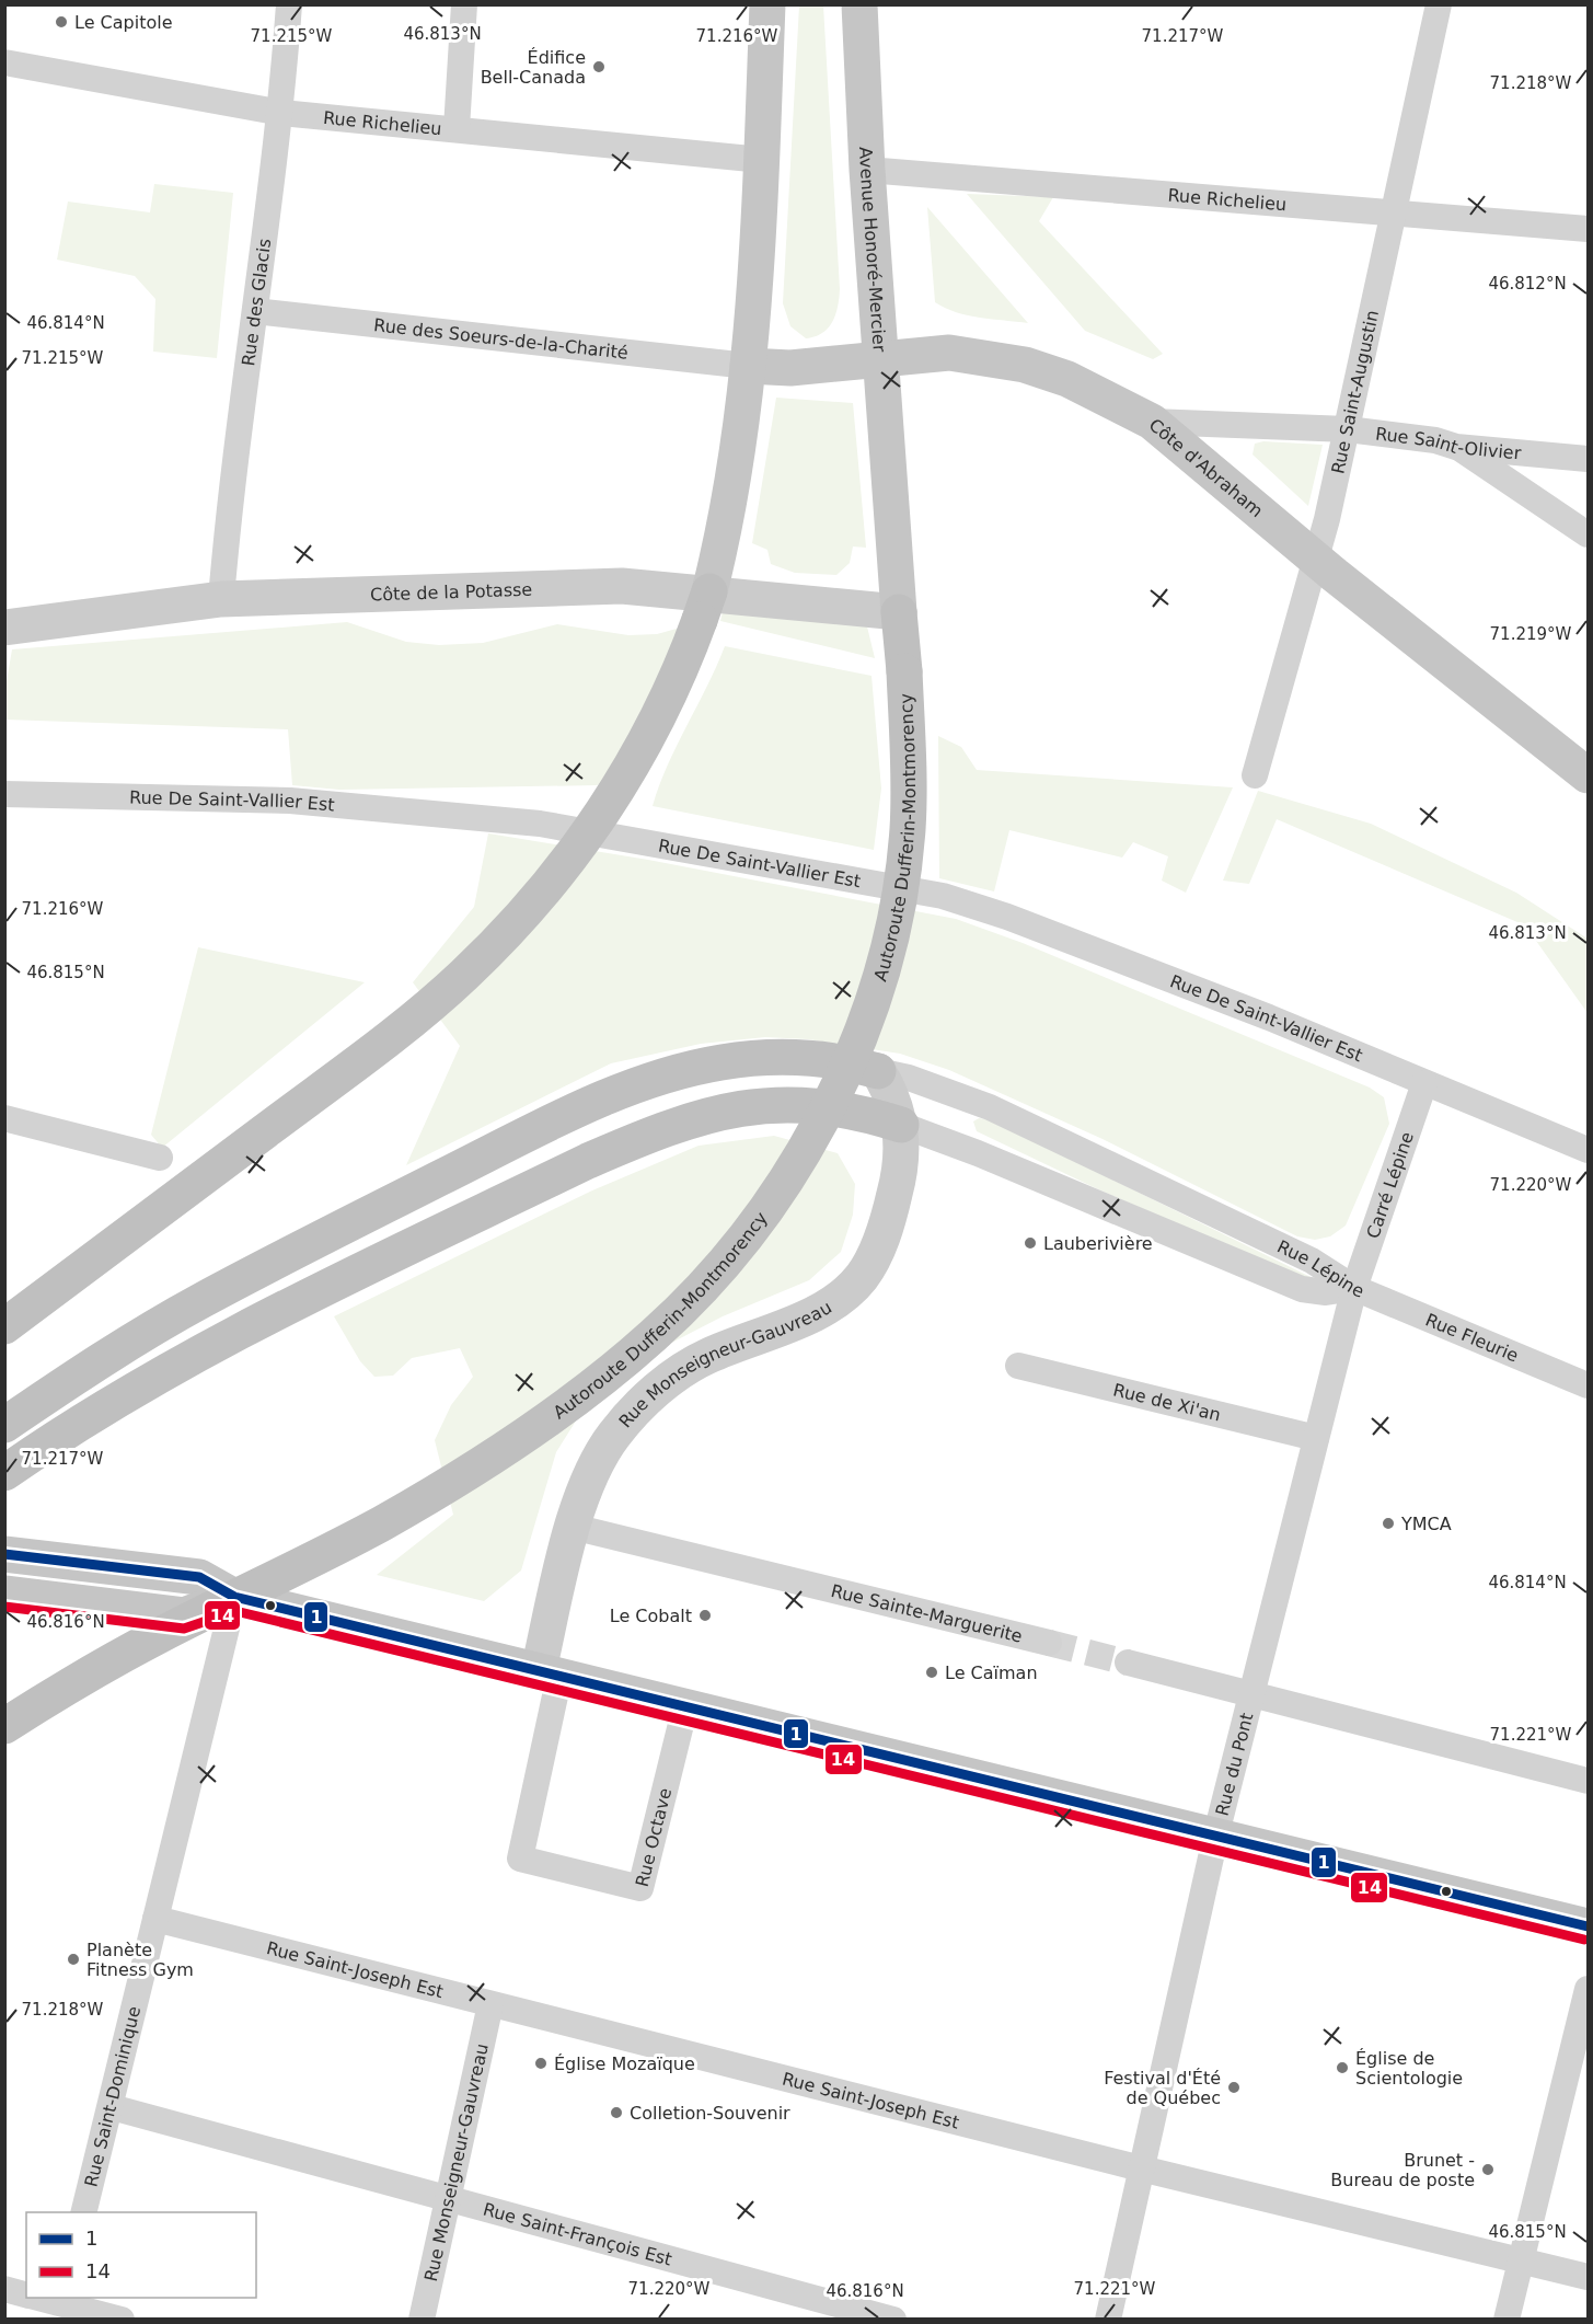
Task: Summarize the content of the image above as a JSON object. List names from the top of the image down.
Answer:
{
  "streets": {
    "highway": ["Autoroute Dufferin-Montmorency"],
    "main road": ["Avenue Honoré-Mercier", "Côte d'Abraham"],
    "street": [
      "Rue Richelieu",
      "Rue des Glacis",
      "Rue des Soeurs-de-la-Charité",
      "Rue Saint-Augustin",
      "Rue Saint-Olivier",
      "Côte de la Potasse",
      "Rue De Saint-Vallier Est",
      "Carré Lépine",
      "Rue Lépine",
      "Rue Fleurie",
      "Rue Monseigneur-Gauvreau",
      "Rue de Xi'an",
      "Rue Sainte-Marguerite",
      "Rue du Pont",
      "Rue Octave",
      "Rue Saint-Joseph Est",
      "Rue Saint-Dominique",
      "Rue Saint-François Est"
    ]
  },
  "crossings": [
    ["Rue Richelieu", "Avenue Honoré-Mercier"],
    ["Rue Richelieu", "Rue des Glacis"],
    ["Rue Richelieu", "Rue Saint-Augustin"],
    ["Avenue Honoré-Mercier", "Côte d'Abraham"],
    ["Avenue Honoré-Mercier", "Côte de la Potasse"],
    ["Avenue Honoré-Mercier", "Autoroute Dufferin-Montmorency"],
    ["Rue des Glacis", "Rue des Soeurs-de-la-Charité"],
    ["Rue des Glacis", "Côte de la Potasse"],
    ["Rue des Soeurs-de-la-Charité", "Côte d'Abraham"],
    ["Rue Saint-Augustin", "Rue Saint-Olivier"],
    ["Rue Saint-Augustin", "Côte d'Abraham"],
    ["Rue Saint-Olivier", "Côte d'Abraham"],
    ["Côte de la Potasse", "Autoroute Dufferin-Montmorency"],
    ["Rue De Saint-Vallier Est", "Carré Lépine"],
    ["Carré Lépine", "Rue Lépine"],
    ["Carré Lépine", "Rue Fleurie"],
    ["Carré Lépine", "Rue du Pont"],
    ["Rue Lépine", "Rue Fleurie"],
    ["Rue Lépine", "Rue Monseigneur-Gauvreau"],
    ["Rue Lépine", "Rue du Pont"],
    ["Rue Fleurie", "Rue du Pont"],
    ["Rue Monseigneur-Gauvreau", "Rue Sainte-Marguerite"],
    ["Rue Monseigneur-Gauvreau", "Rue Octave"],
    ["Rue Monseigneur-Gauvreau", "Rue Saint-Joseph Est"],
    ["Rue Monseigneur-Gauvreau", "Rue Saint-François Est"],
    ["Rue de Xi'an", "Rue du Pont"],
    ["Rue du Pont", "Rue Saint-Joseph Est"],
    ["Rue Saint-Joseph Est", "Rue Saint-Dominique"],
    ["Rue Saint-Dominique", "Rue Saint-François Est"]
  ],
  "places": [
    "Le Capitole",
    "Édifice Bell-Canada",
    "Lauberivière",
    "YMCA",
    "Le Cobalt",
    "Le Caïman",
    "Planète Fitness Gym",
    "Église Mozaïque",
    "Église de Scientologie",
    "Festival d'Été de Québec",
    "Colletion-Souvenir",
    "Brunet - Bureau de poste"
  ],
  "lines": ["transit line 1", "transit line 14"],
  "legend": ["1", "14"],
  "coordinates": [
    "46.813°N",
    "71.215°W",
    "71.216°W",
    "71.217°W",
    "71.218°W",
    "46.812°N",
    "46.814°N",
    "71.219°W",
    "46.815°N",
    "71.220°W",
    "46.816°N",
    "71.221°W"
  ]
}
